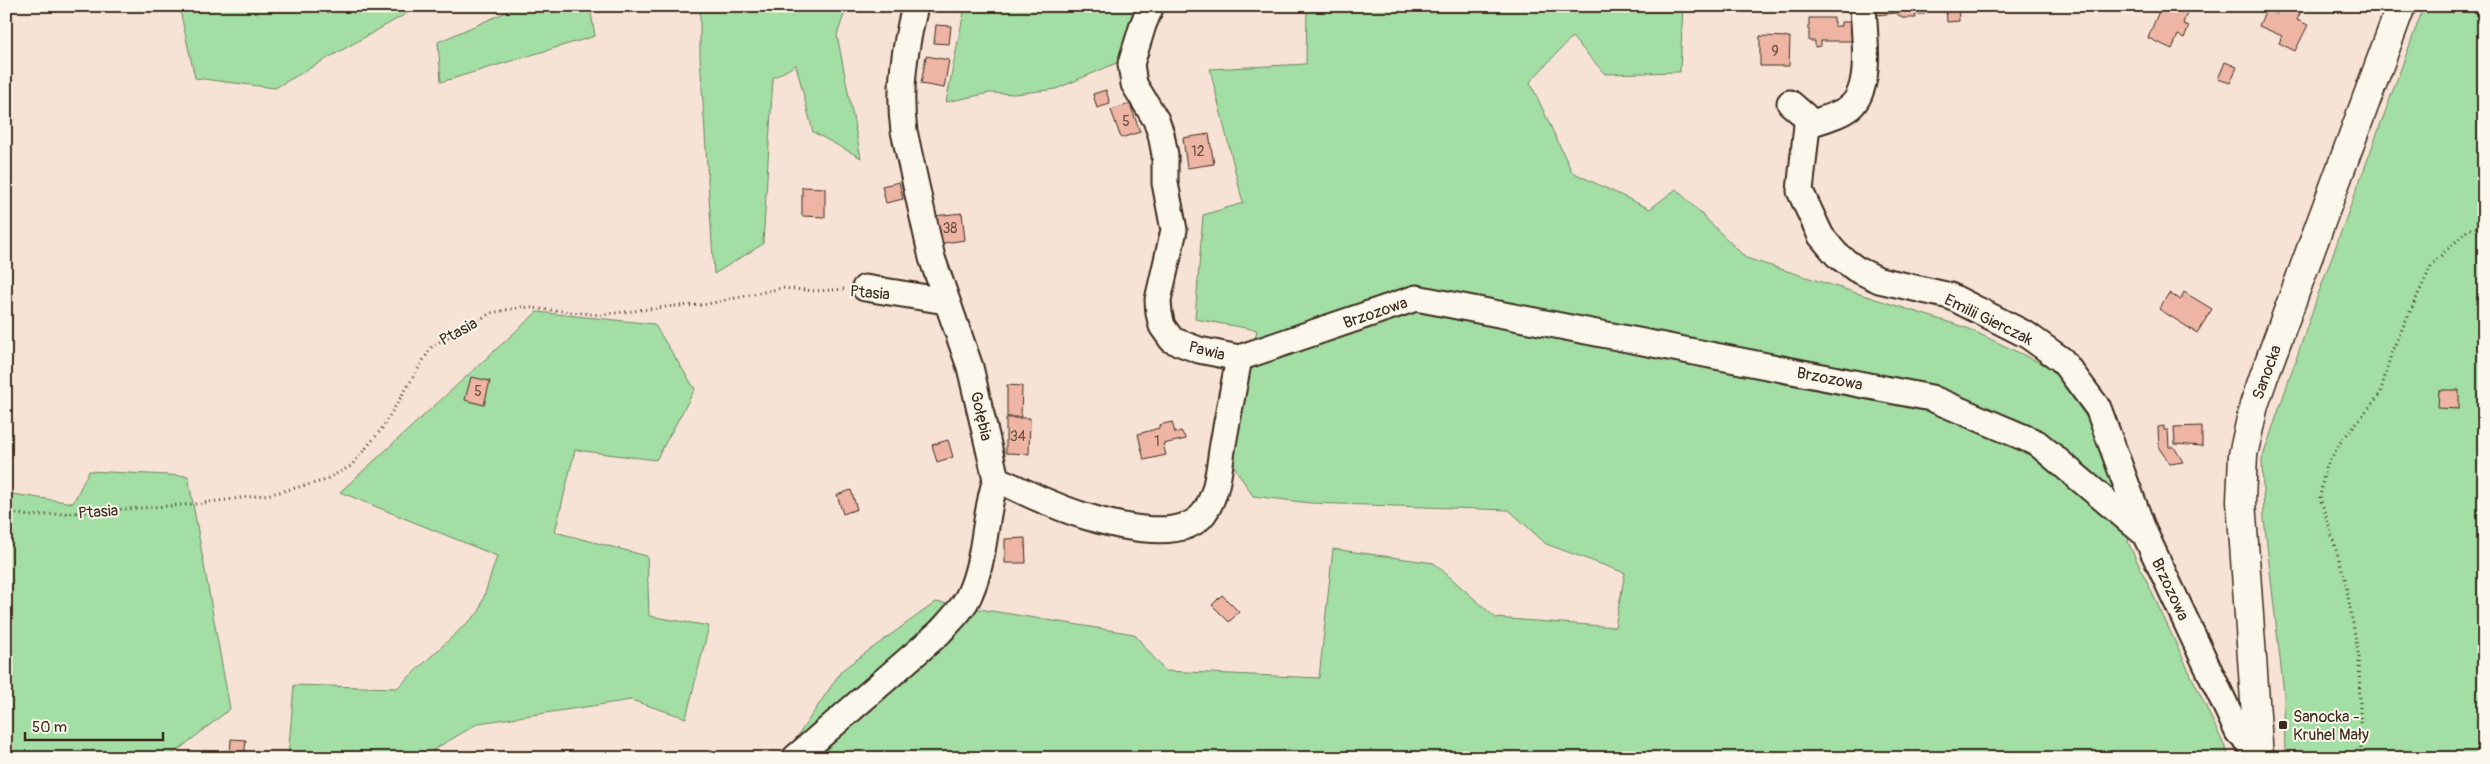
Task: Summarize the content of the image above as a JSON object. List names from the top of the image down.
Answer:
{
  "streets": {
    "main road": ["Sanocka"],
    "street": [
      "Ptasia",
      "Brzozowa",
      "Emilii Gierczak",
      "Pawia",
      "Gołębia"
    ]
  },
  "crossings": [
    ["Ptasia", "Gołębia"],
    ["Brzozowa", "Emilii Gierczak"],
    ["Brzozowa", "Pawia"],
    ["Brzozowa", "Sanocka"],
    ["Pawia", "Gołębia"]
  ],
  "places": {
    "transit": ["Sanocka - Kruhel Mały"]
  },
  "house_numbers": [
    "9",
    "5",
    "12",
    "38",
    "5",
    "34",
    "1"
  ],
  "scale_bar": "50 m"
}
